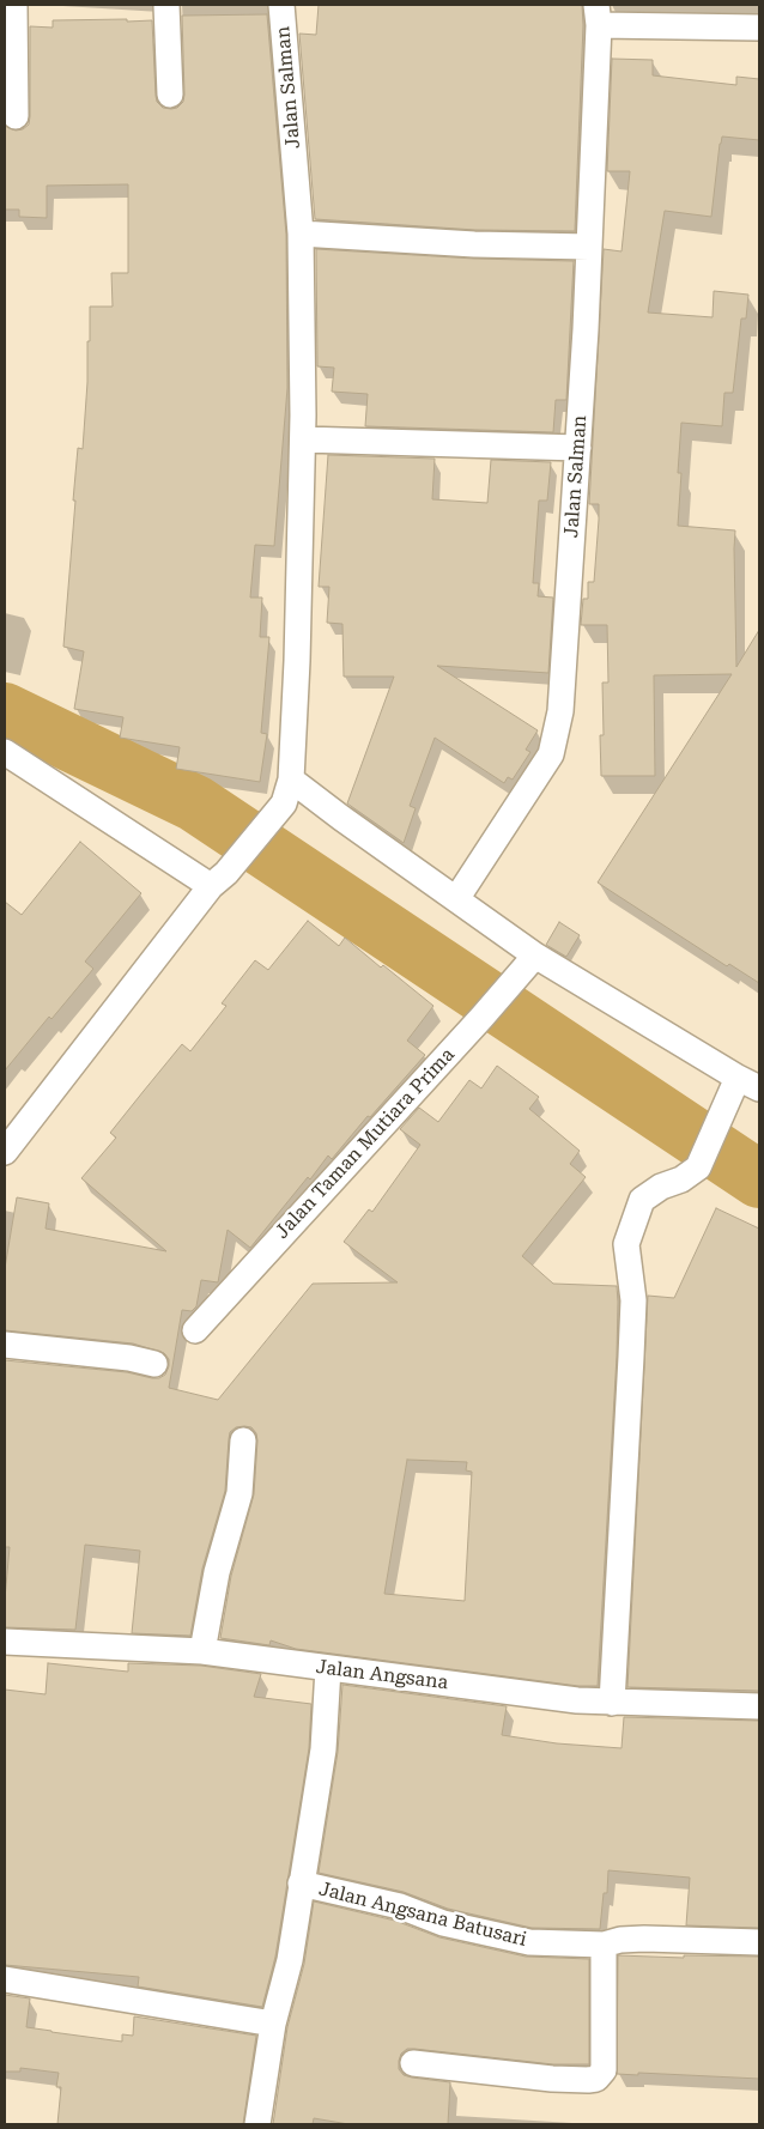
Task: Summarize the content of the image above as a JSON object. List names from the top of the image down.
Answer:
{
  "streets": {
    "street": [
      "Jalan Salman",
      "Jalan Taman Mutiara Prima",
      "Jalan Angsana",
      "Jalan Angsana Batusari"
    ]
  },
  "crossings": [
    ["Jalan Angsana", "Jalan Angsana Batusari"]
  ]
}
